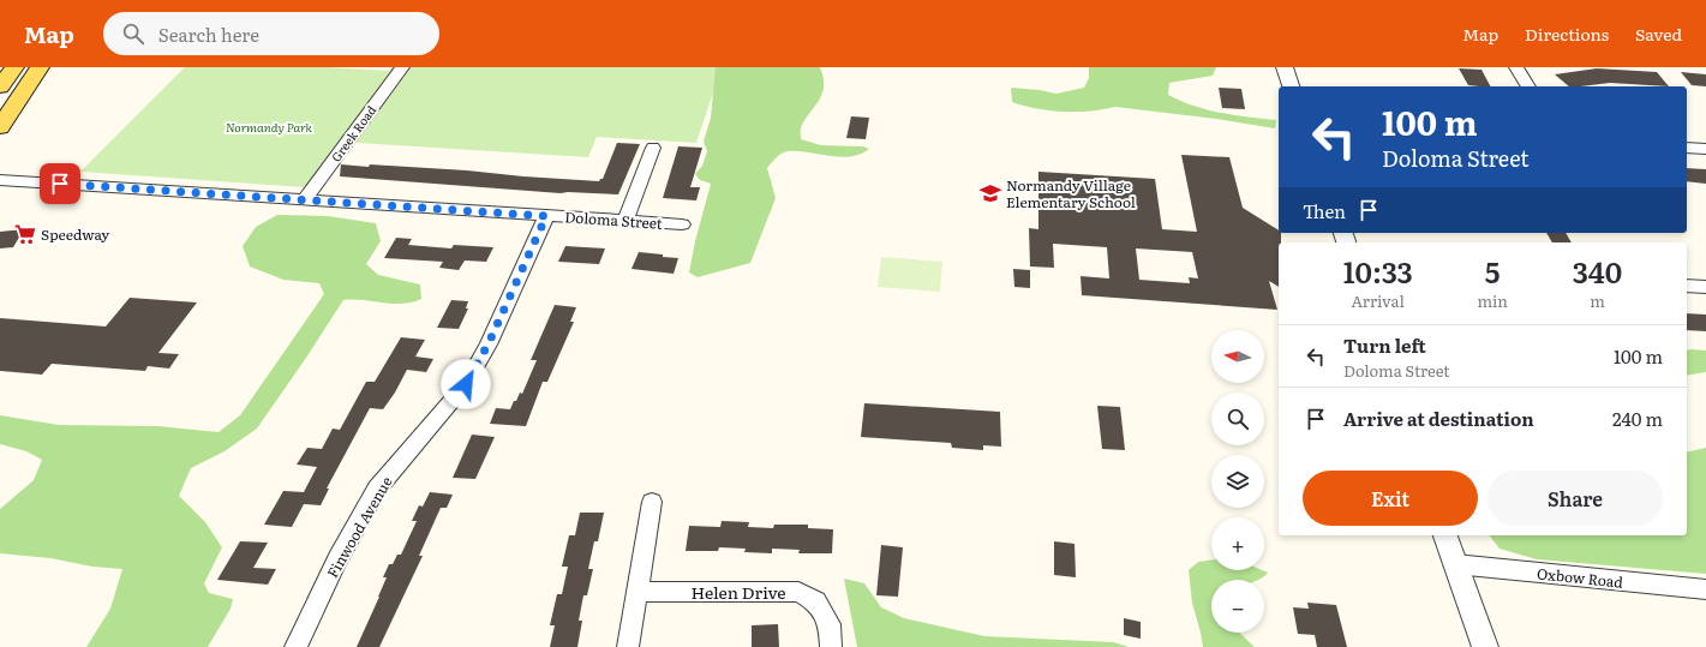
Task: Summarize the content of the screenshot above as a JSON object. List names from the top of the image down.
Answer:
{
  "streets": {
    "street": [
      "Greek Road",
      "Doloma Street",
      "Finwood Avenue",
      "Oxbow Road",
      "Helen Drive"
    ]
  },
  "crossings": [
    ["Greek Road", "Doloma Street"],
    ["Doloma Street", "Finwood Avenue"]
  ],
  "parks": ["Normandy Park"],
  "places": {
    "school or university": ["Normandy Village Elementary School"],
    "supermarket": ["Speedway"]
  },
  "north": "left",
  "page": {
    "header": "Map",
    "search": "Search here",
    "nav": ["Map", "Directions", "Saved"],
    "turn": ["100 m", "Doloma Street"],
    "then": "Then",
    "eta": [
      "10:33",
      "Arrival",
      "5",
      "min",
      "340",
      "m"
    ],
    "list": [
      {
        "name": "Turn left",
        "note": "Doloma Street",
        "value": "100 m"
      },
      {
        "name": "Arrive at destination",
        "value": "240 m"
      }
    ],
    "map_buttons": ["+", "−"],
    "buttons": ["Exit", "Share"]
  }
}
